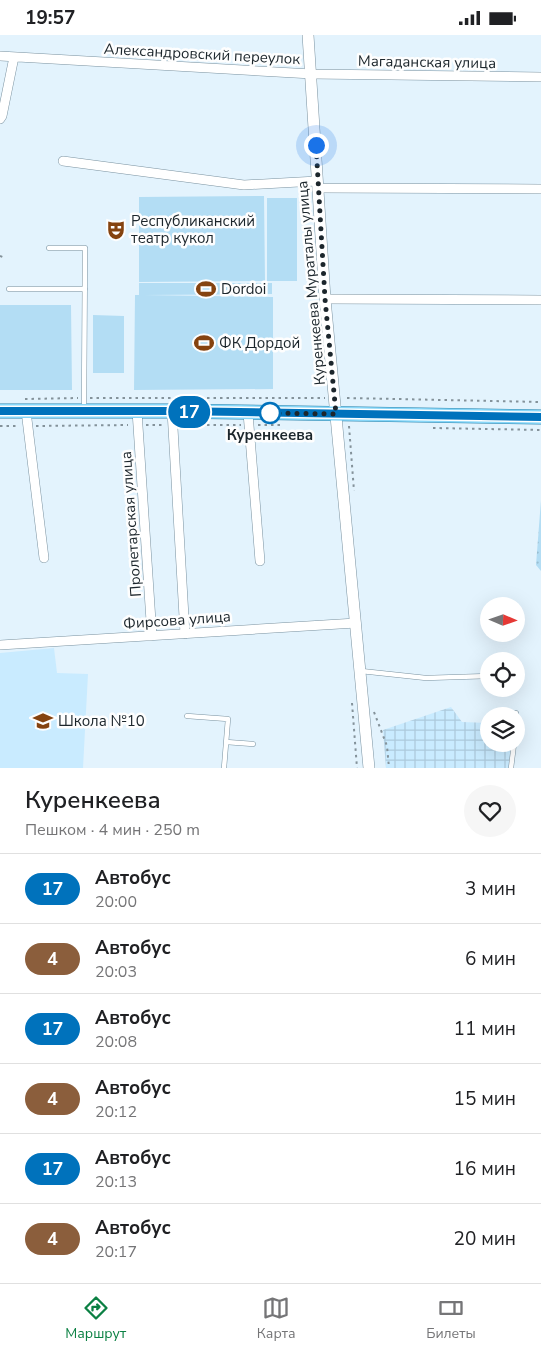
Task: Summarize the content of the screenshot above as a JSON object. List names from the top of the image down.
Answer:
{
  "streets": {
    "street": [
      "Александровский переулок",
      "Магаданская улица",
      "Куренкеева Мураталы улица",
      "Пролетарская улица",
      "Фирсова улица"
    ]
  },
  "crossings": [
    ["Александровский переулок", "Магаданская улица"],
    ["Александровский переулок", "Куренкеева Мураталы улица"],
    ["Магаданская улица", "Куренкеева Мураталы улица"],
    ["Куренкеева Мураталы улица", "Фирсова улица"],
    ["Пролетарская улица", "Фирсова улица"]
  ],
  "places": {
    "theatre": ["Республиканский театр кукол"],
    "sports": ["Dordoi", "ФК Дордой"],
    "other": ["Куренкеева"],
    "school or university": ["Школа №10"]
  },
  "lines": ["bus line 17"],
  "north": "right",
  "page": {
    "status": "19:57",
    "on_map": "17",
    "heading": ["Куренкеева", "Пешком · 4 мин · 250 m"],
    "list": [
      {
        "mark": "17",
        "name": "Автобус",
        "note": "20:00",
        "value": "3 мин"
      },
      {
        "mark": "4",
        "name": "Автобус",
        "note": "20:03",
        "value": "6 мин"
      },
      {
        "mark": "17",
        "name": "Автобус",
        "note": "20:08",
        "value": "11 мин"
      },
      {
        "mark": "4",
        "name": "Автобус",
        "note": "20:12",
        "value": "15 мин"
      },
      {
        "mark": "17",
        "name": "Автобус",
        "note": "20:13",
        "value": "16 мин"
      },
      {
        "mark": "4",
        "name": "Автобус",
        "note": "20:17",
        "value": "20 мин"
      }
    ],
    "tabs": ["Маршрут", "Карта", "Билеты"]
  }
}
